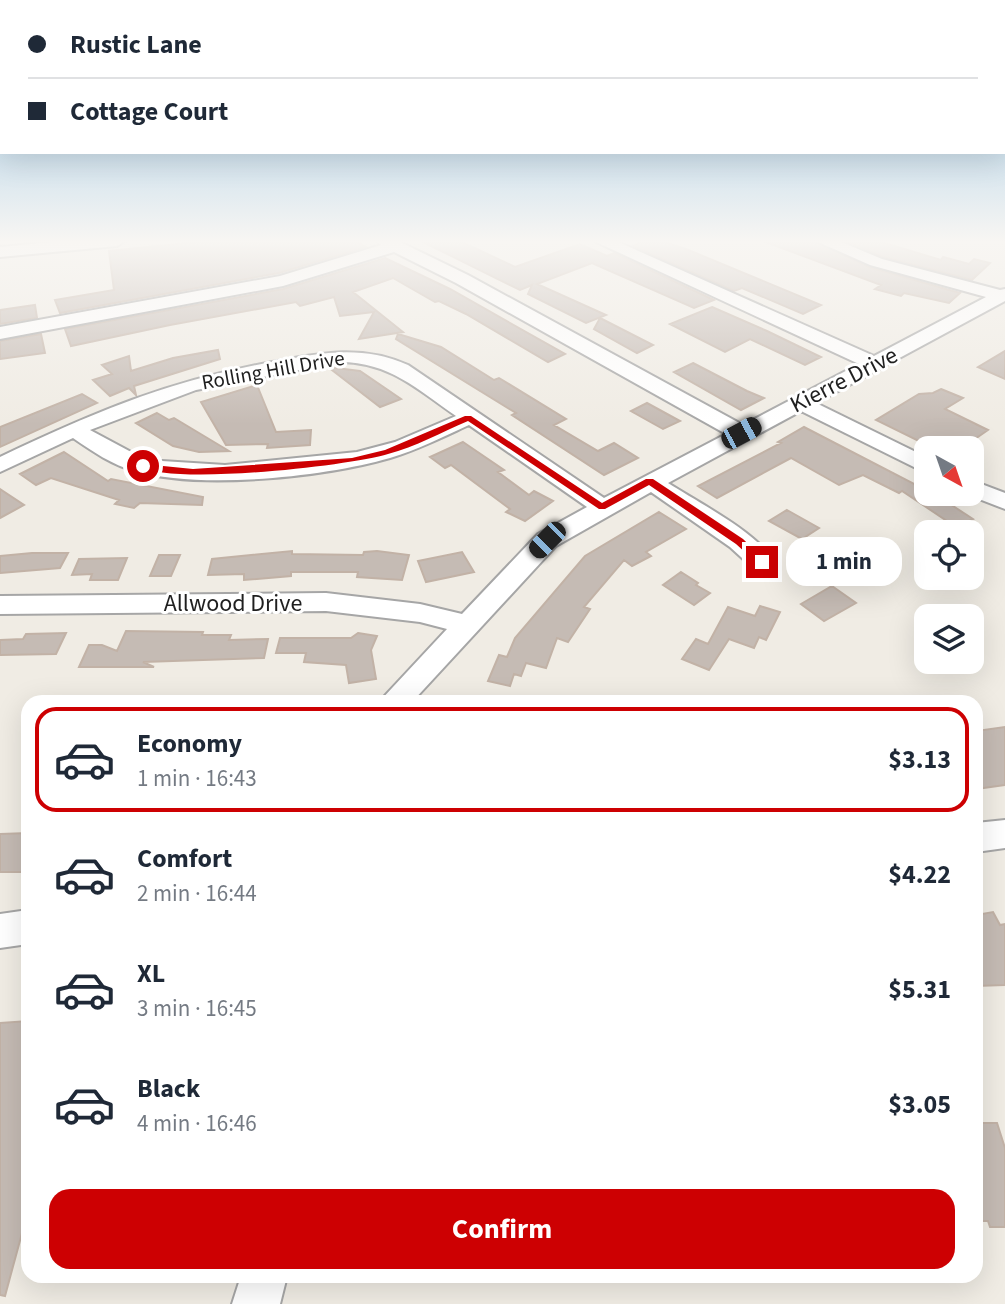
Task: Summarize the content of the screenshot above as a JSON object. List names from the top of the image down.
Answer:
{
  "streets": {
    "street": ["Rolling Hill Drive", "Kierre Drive", "Allwood Drive"]
  },
  "crossings": [
    ["Rolling Hill Drive", "Kierre Drive"],
    ["Kierre Drive", "Allwood Drive"]
  ],
  "north": "bottom right",
  "page": {
    "banner": ["Rustic Lane", "Cottage Court"],
    "bubble": "1 min",
    "list": [
      {
        "name": "Economy",
        "note": "1 min · 16:43",
        "value": "$3.13"
      },
      {
        "name": "Comfort",
        "note": "2 min · 16:44",
        "value": "$4.22"
      },
      {
        "name": "XL",
        "note": "3 min · 16:45",
        "value": "$5.31"
      },
      {
        "name": "Black",
        "note": "4 min · 16:46",
        "value": "$3.05"
      }
    ],
    "buttons": "Confirm"
  }
}
